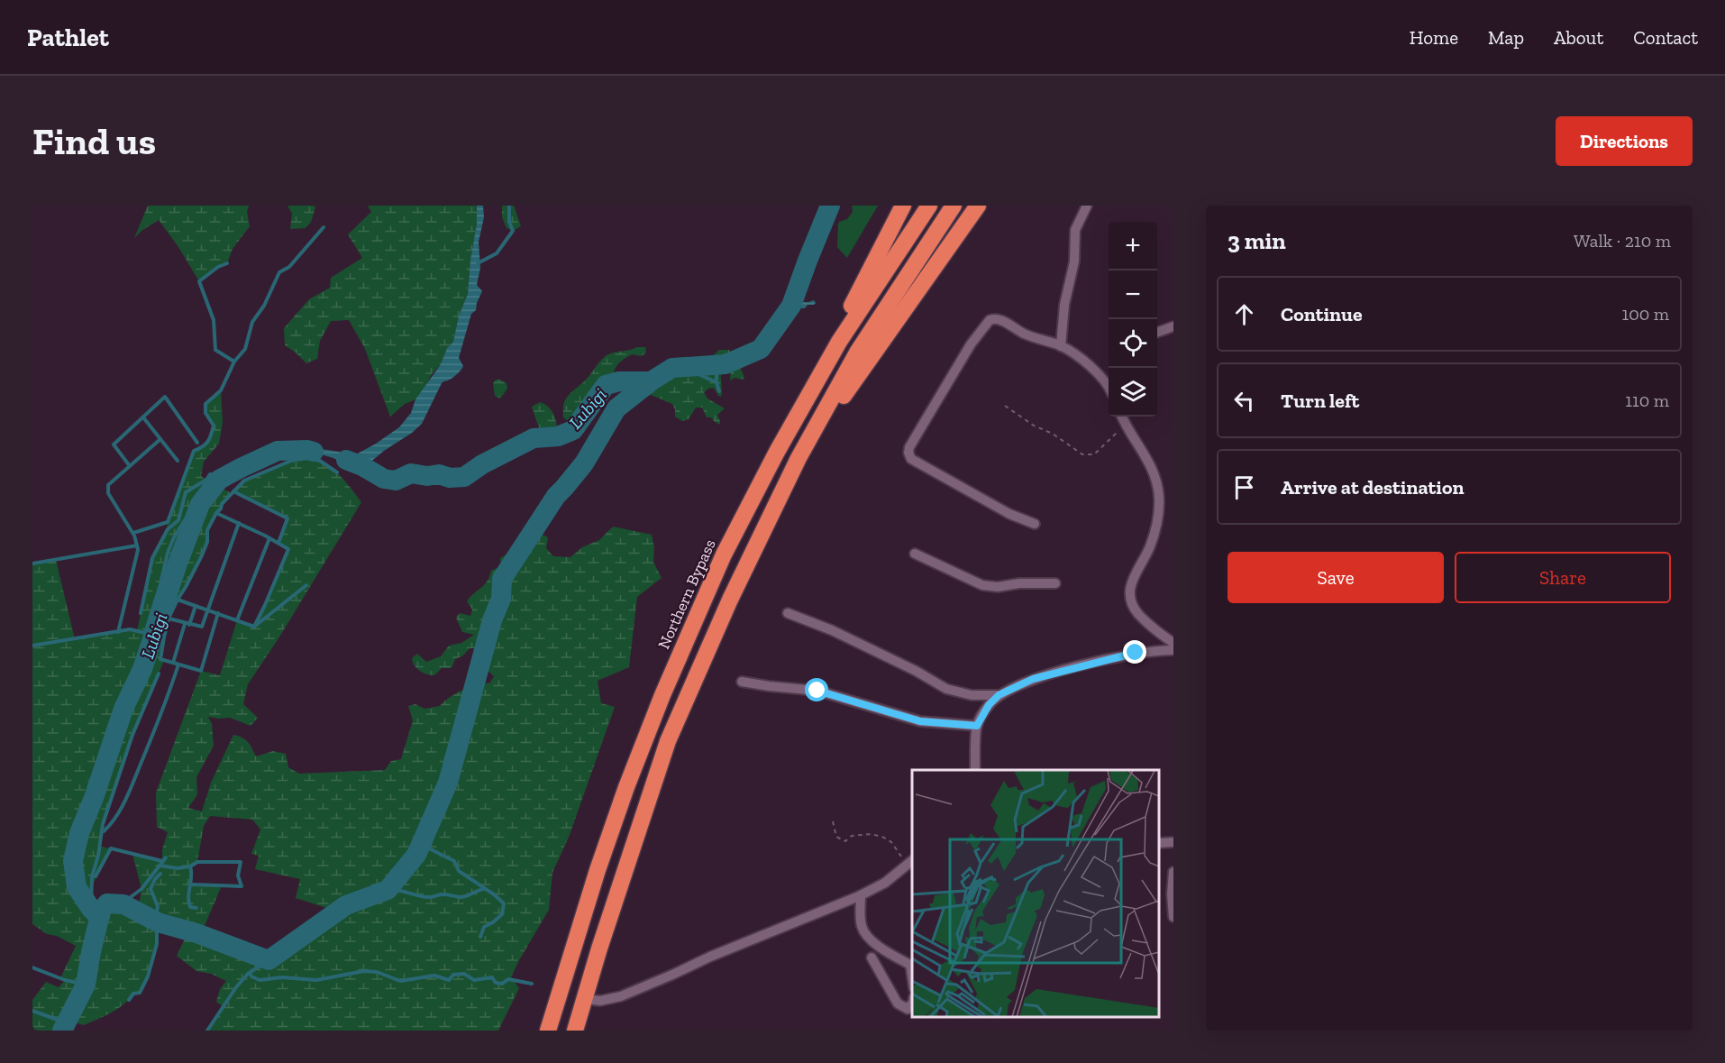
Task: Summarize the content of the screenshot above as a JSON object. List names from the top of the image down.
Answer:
{
  "streets": {
    "highway": ["Northern Bypass"]
  },
  "water": ["Lubigi"],
  "page": {
    "header": "Pathlet",
    "nav": [
      "Home",
      "Map",
      "About",
      "Contact"
    ],
    "buttons": [
      "Directions",
      ["Save", "Share"]
    ],
    "title": "Find us",
    "heading": ["3 min", "Walk · 210 m"],
    "map_buttons": ["+", "−"],
    "list": [
      ["Continue", "100 m"],
      ["Turn left", "110 m"],
      "Arrive at destination"
    ]
  }
}
